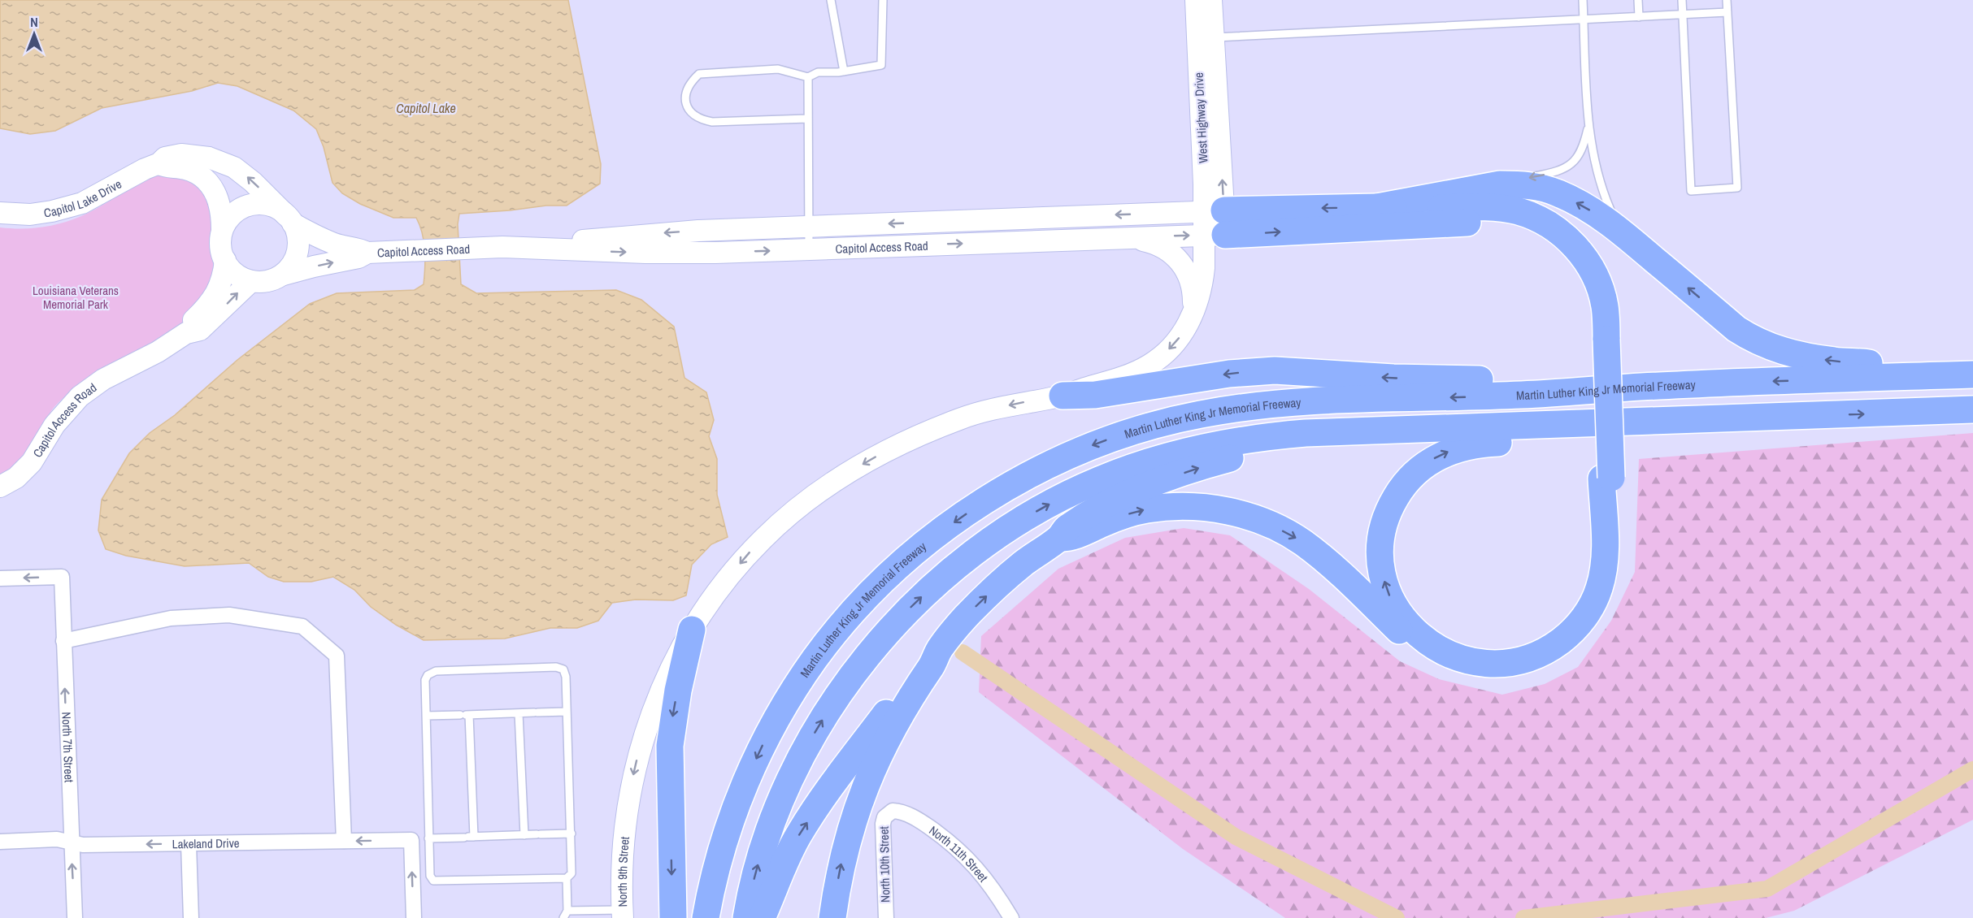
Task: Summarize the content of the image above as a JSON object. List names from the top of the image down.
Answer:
{
  "streets": {
    "highway": ["Martin Luther King Jr Memorial Freeway"],
    "main road": [
      "West Highway Drive",
      "Capitol Lake Drive",
      "Capitol Access Road",
      "North 9th Street"
    ],
    "street": [
      "North 7th Street",
      "Lakeland Drive",
      "North 11th Street",
      "North 10th Street"
    ]
  },
  "crossings": [
    ["West Highway Drive", "Capitol Access Road"],
    ["West Highway Drive", "North 9th Street"],
    ["Capitol Lake Drive", "Capitol Access Road"],
    ["North 7th Street", "Lakeland Drive"],
    ["North 11th Street", "North 10th Street"]
  ],
  "one_way": ["North 7th Street", "North 9th Street"],
  "water": ["Capitol Lake"],
  "parks": ["Louisiana Veterans Memorial Park"],
  "north": "top"
}
